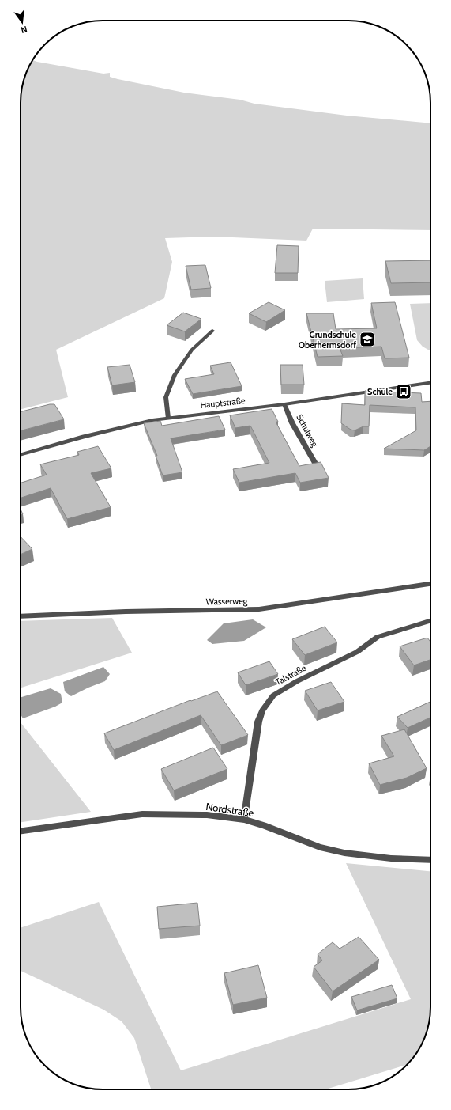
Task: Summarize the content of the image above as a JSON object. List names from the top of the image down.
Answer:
{
  "streets": {
    "street": [
      "Hauptstraße",
      "Schulweg",
      "Wasserweg",
      "Talstraße",
      "Nordstraße"
    ]
  },
  "crossings": [
    ["Hauptstraße", "Schulweg"],
    ["Talstraße", "Nordstraße"]
  ],
  "places": {
    "school or university": ["Grundschule Oberhermsdorf"],
    "bus stop": ["Schule"]
  },
  "north": "bottom"
}
